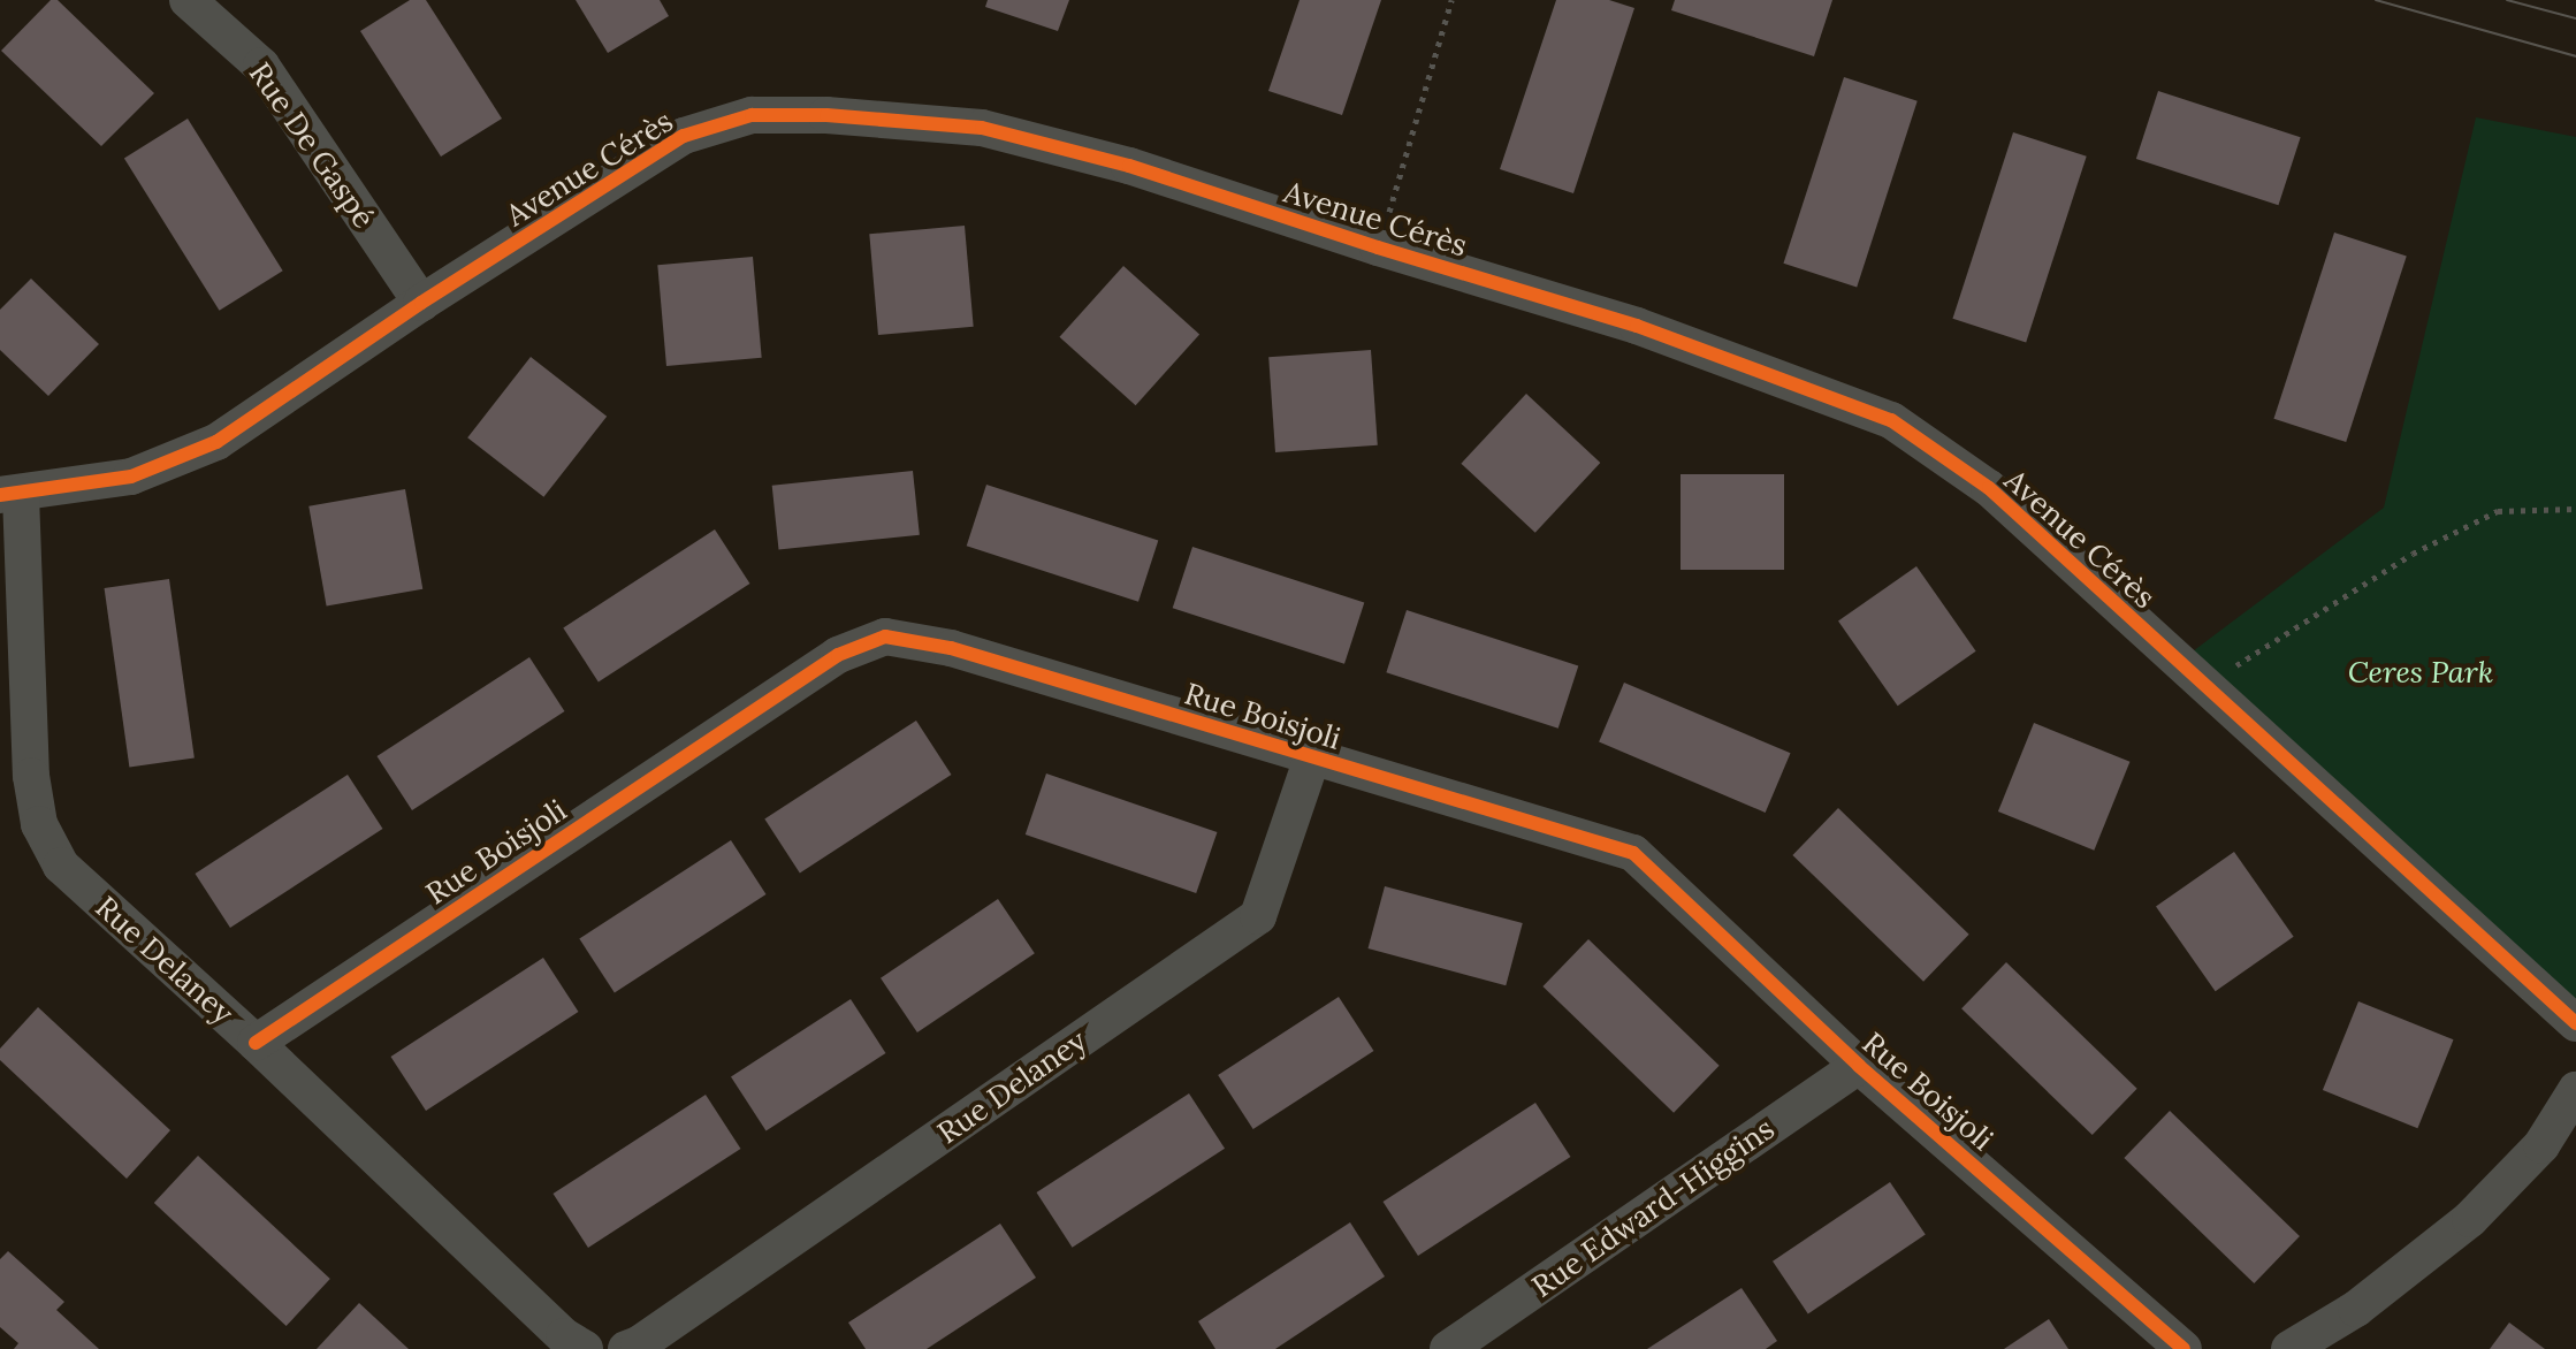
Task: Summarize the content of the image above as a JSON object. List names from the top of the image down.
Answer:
{
  "streets": {
    "street": [
      "Rue De Gaspé",
      "Avenue Cérès",
      "Rue Boisjoli",
      "Rue Delaney",
      "Rue Edward-Higgins"
    ]
  },
  "crossings": [
    ["Rue De Gaspé", "Avenue Cérès"],
    ["Avenue Cérès", "Rue Delaney"],
    ["Rue Boisjoli", "Rue Delaney"],
    ["Rue Boisjoli", "Rue Edward-Higgins"]
  ],
  "parks": ["Ceres Park"]
}
